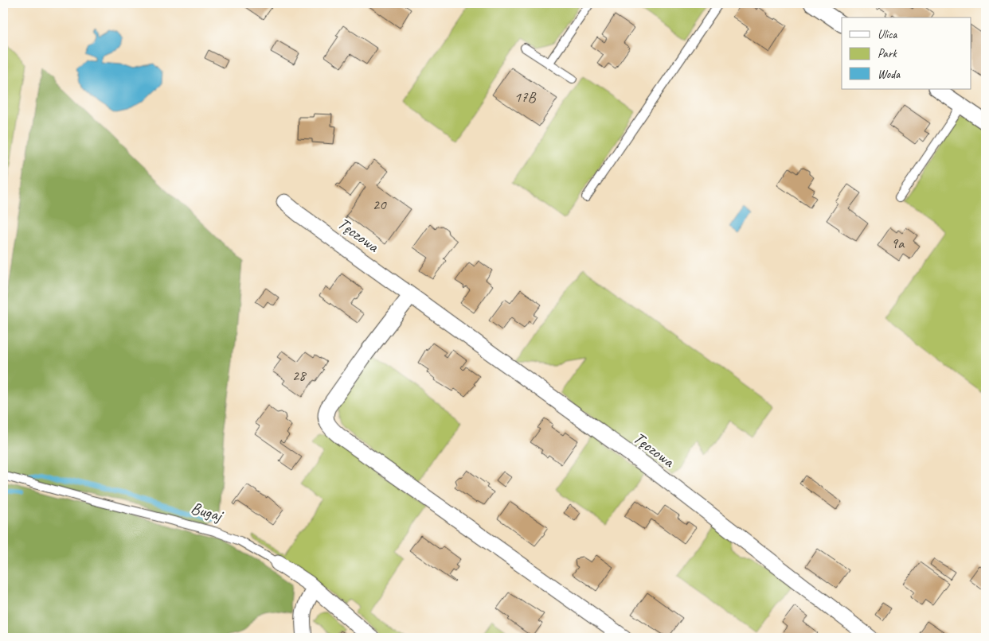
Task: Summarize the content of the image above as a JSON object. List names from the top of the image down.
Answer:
{
  "streets": {
    "street": ["Tęczowa", "Bugaj"]
  },
  "house_numbers": [
    "17B",
    "20",
    "9a",
    "28"
  ],
  "legend": ["Ulica", "Park", "Woda"]
}
